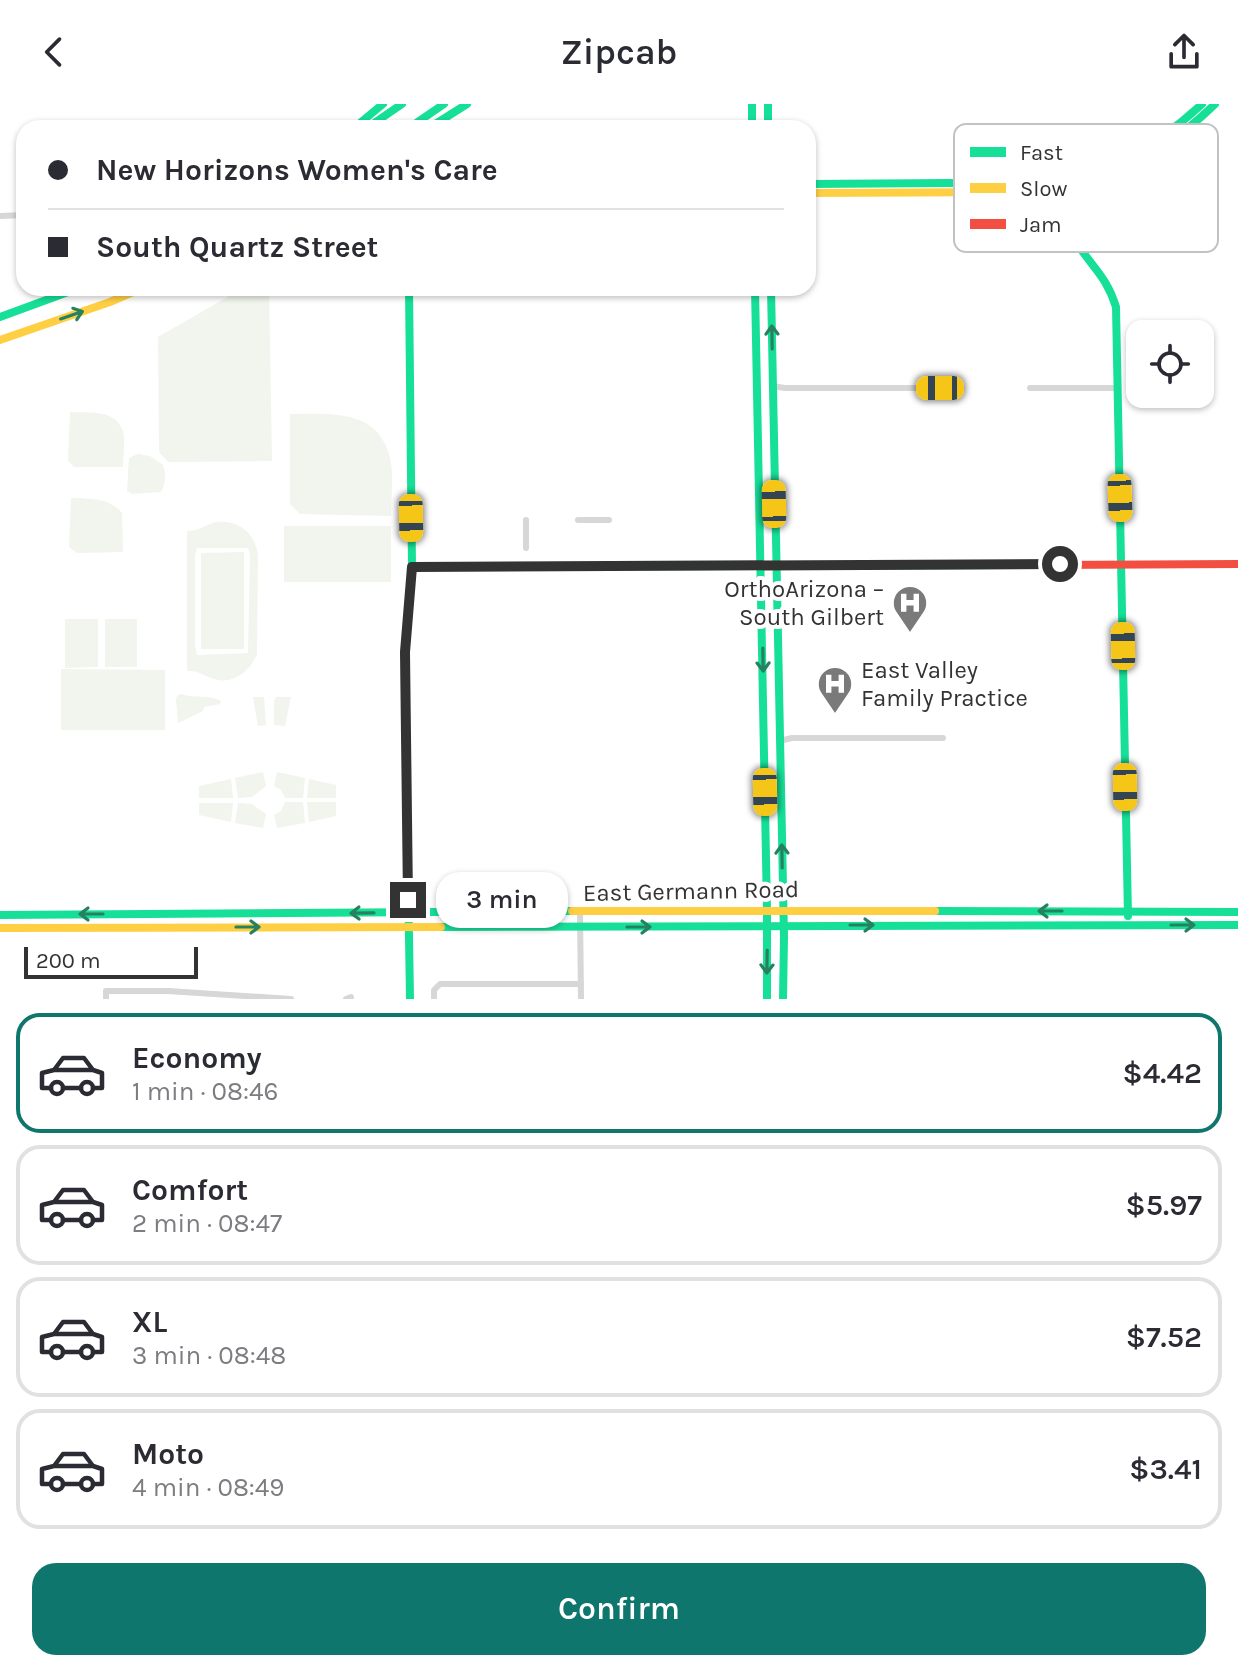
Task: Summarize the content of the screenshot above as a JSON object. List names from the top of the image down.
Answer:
{
  "streets": {
    "main road": ["East Germann Road"]
  },
  "places": {
    "hospital": ["OrthoArizona – South Gilbert", "East Valley Family Practice"]
  },
  "legend": ["Fast", "Slow", "Jam"],
  "scale_bar": "200 m",
  "page": {
    "header": "Zipcab",
    "banner": ["New Horizons Women's Care", "South Quartz Street"],
    "bubble": "3 min",
    "scale": "200 m",
    "list": [
      {
        "name": "Economy",
        "note": "1 min · 08:46",
        "value": "$4.42"
      },
      {
        "name": "Comfort",
        "note": "2 min · 08:47",
        "value": "$5.97"
      },
      {
        "name": "XL",
        "note": "3 min · 08:48",
        "value": "$7.52"
      },
      {
        "name": "Moto",
        "note": "4 min · 08:49",
        "value": "$3.41"
      }
    ],
    "buttons": "Confirm"
  }
}
